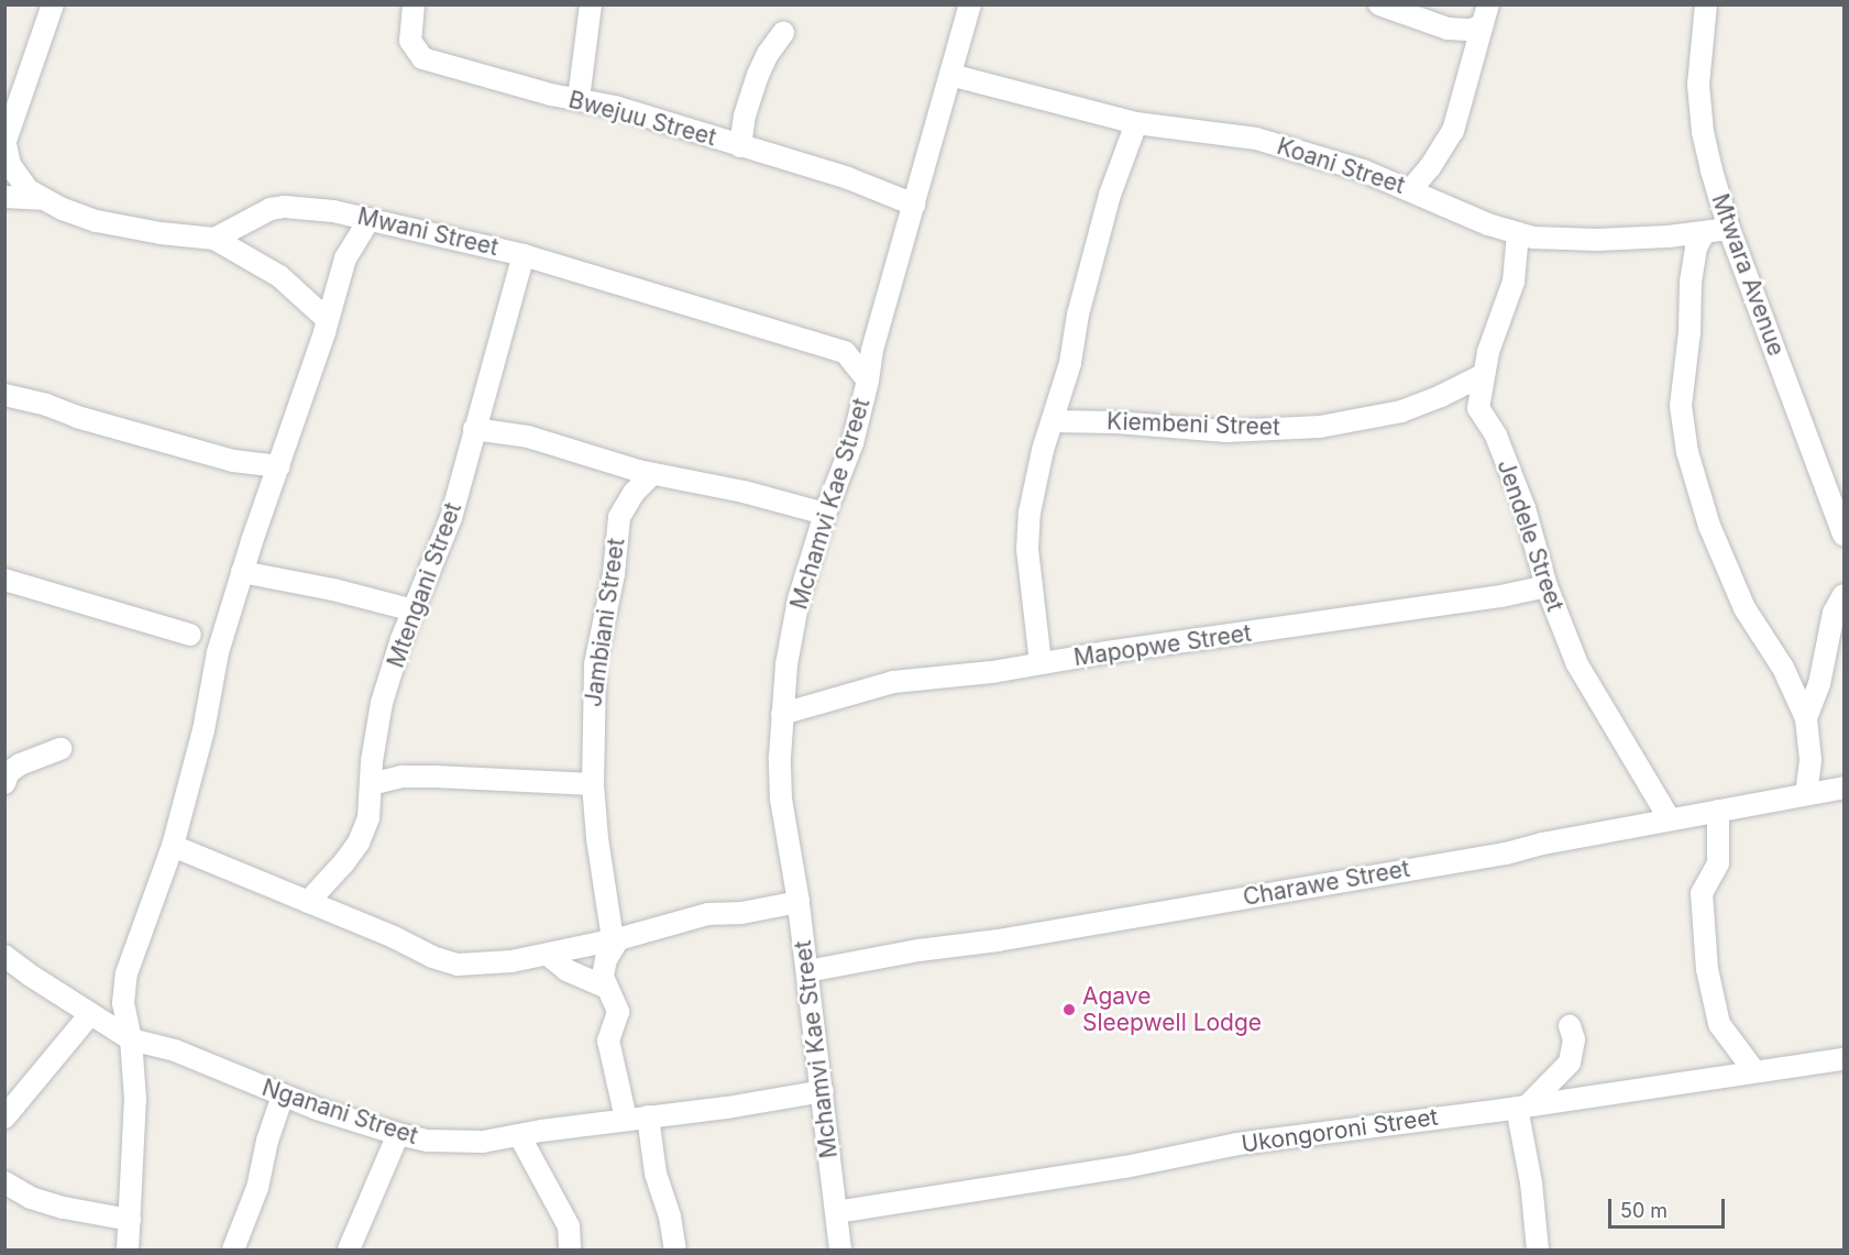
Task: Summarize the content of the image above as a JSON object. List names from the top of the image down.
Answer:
{
  "streets": {
    "street": [
      "Bwejuu Street",
      "Koani Street",
      "Mwani Street",
      "Mtwara Avenue",
      "Kiembeni Street",
      "Mchamvi Kae Street",
      "Jendele Street",
      "Mtengani Street",
      "Jambiani Street",
      "Mapopwe Street",
      "Charawe Street",
      "Nganani Street",
      "Ukongoroni Street"
    ]
  },
  "crossings": [
    ["Bwejuu Street", "Mchamvi Kae Street"],
    ["Koani Street", "Mtwara Avenue"],
    ["Koani Street", "Mchamvi Kae Street"],
    ["Koani Street", "Jendele Street"],
    ["Mwani Street", "Mchamvi Kae Street"],
    ["Mwani Street", "Mtengani Street"],
    ["Kiembeni Street", "Jendele Street"],
    ["Mchamvi Kae Street", "Mapopwe Street"],
    ["Mchamvi Kae Street", "Charawe Street"],
    ["Mchamvi Kae Street", "Nganani Street"],
    ["Mchamvi Kae Street", "Ukongoroni Street"],
    ["Jendele Street", "Mapopwe Street"],
    ["Jendele Street", "Charawe Street"]
  ],
  "places": ["Agave Sleepwell Lodge"],
  "scale_bar": "50 m"
}
